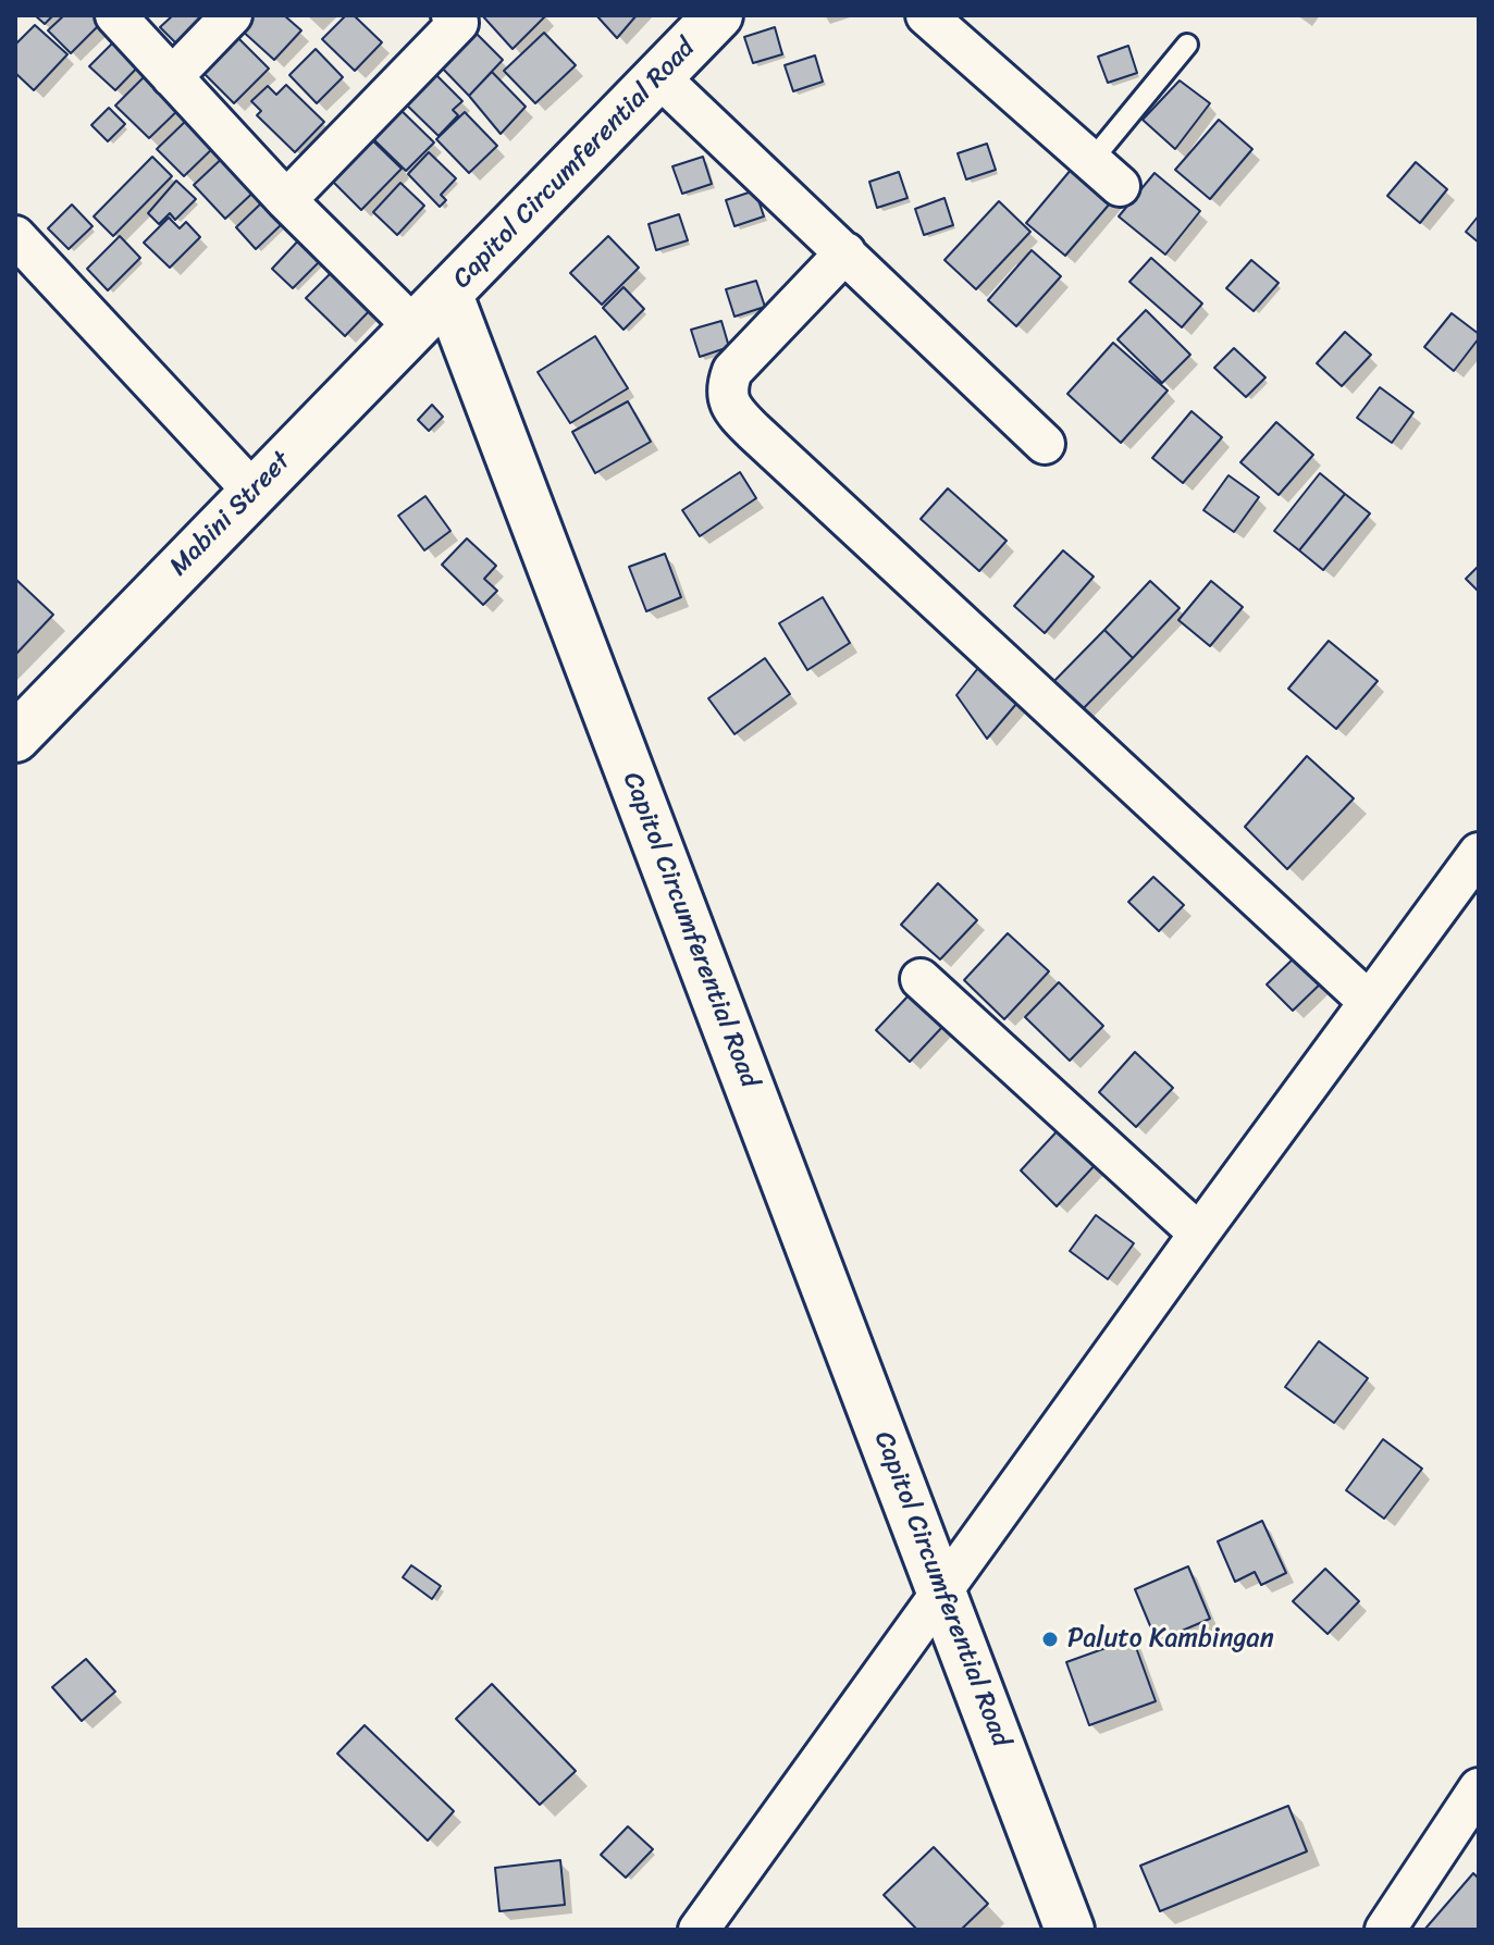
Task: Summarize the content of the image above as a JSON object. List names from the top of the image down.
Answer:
{
  "streets": {
    "main road": ["Capitol Circumferential Road", "Mabini Street"]
  },
  "crossings": [
    ["Capitol Circumferential Road", "Mabini Street"]
  ],
  "places": ["Paluto Kambingan"]
}
